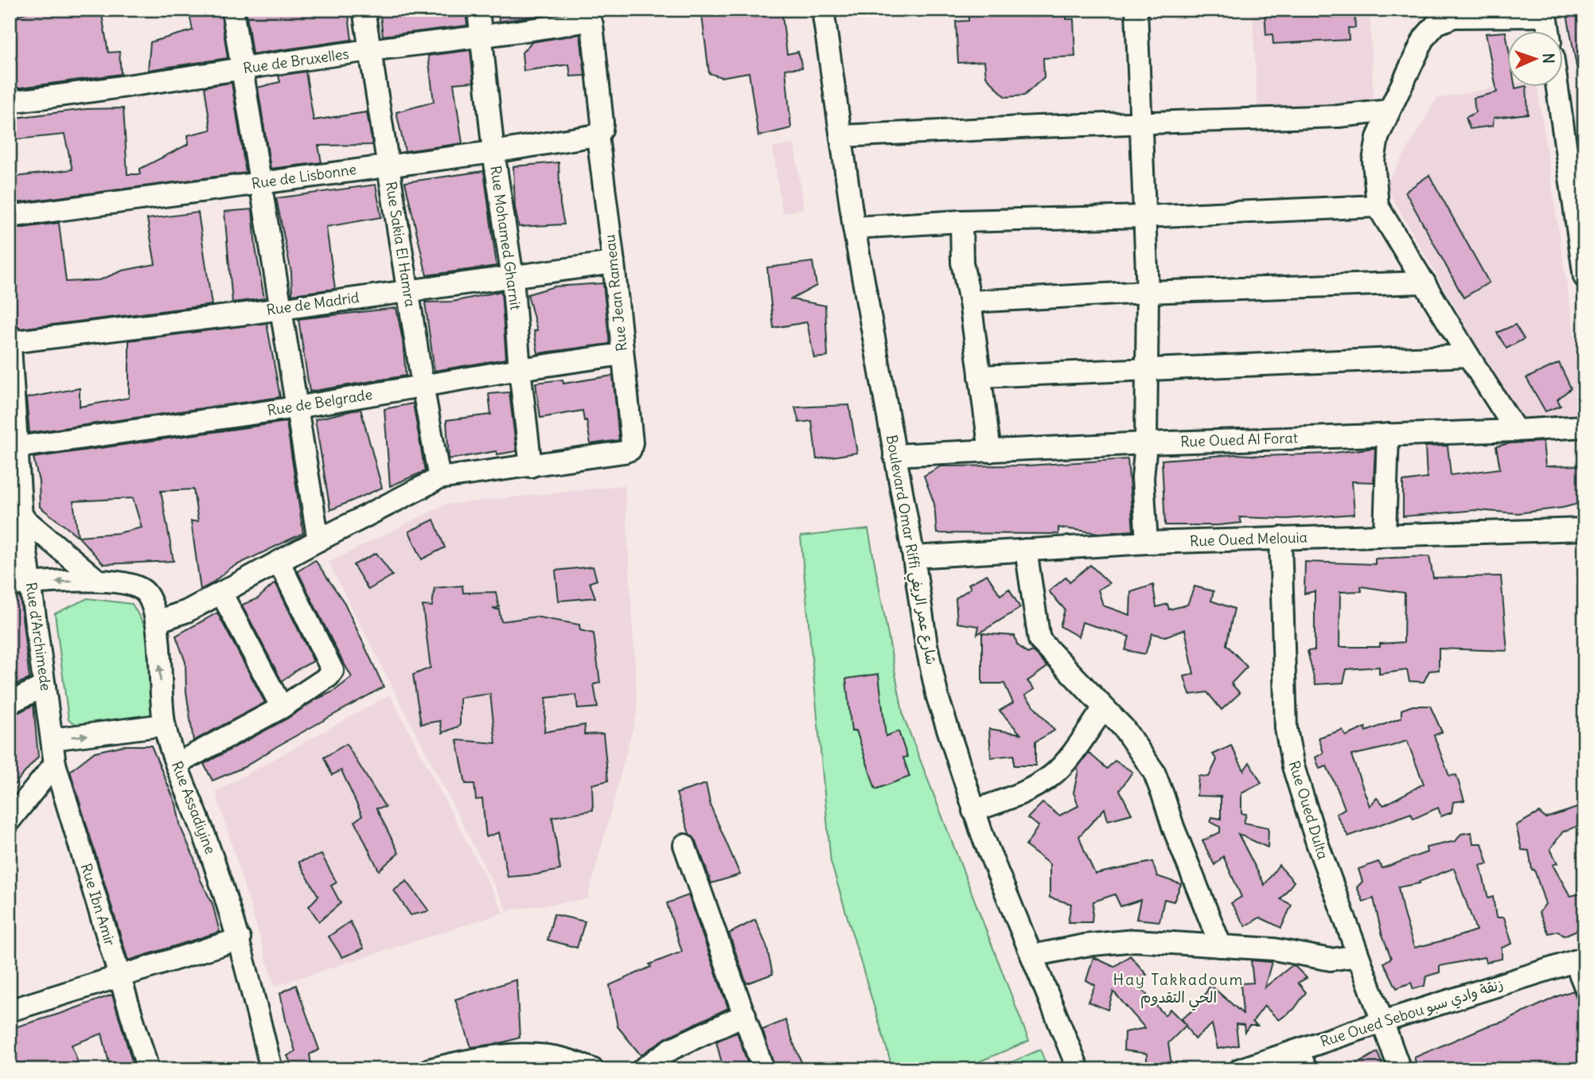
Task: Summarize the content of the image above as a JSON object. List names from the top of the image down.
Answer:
{
  "streets": {
    "street": [
      "Rue de Bruxelles",
      "Rue de Lisbonne",
      "Rue Mohamed Gharnit",
      "Rue Sakia El Hamra",
      "Rue Jean Rameau",
      "Rue de Madrid",
      "Rue de Belgrade",
      "Rue Oued Al Forat",
      "Rue Oued Melouia",
      "Boulevard Omar Riffi شارع عمر الريفي",
      "Rue d’Archimede",
      "Rue Assadiyine",
      "Rue Oued Dulta",
      "Rue Ibn Amir",
      "Rue Oued Sebou زنقة وادي سبو"
    ]
  },
  "crossings": [
    ["Rue de Bruxelles", "Rue Mohamed Gharnit"],
    ["Rue de Bruxelles", "Rue Sakia El Hamra"],
    ["Rue de Bruxelles", "Rue Jean Rameau"],
    ["Rue de Lisbonne", "Rue Mohamed Gharnit"],
    ["Rue de Lisbonne", "Rue Sakia El Hamra"],
    ["Rue de Lisbonne", "Rue Jean Rameau"],
    ["Rue Mohamed Gharnit", "Rue Jean Rameau"],
    ["Rue Mohamed Gharnit", "Rue de Madrid"],
    ["Rue Mohamed Gharnit", "Rue de Belgrade"],
    ["Rue Sakia El Hamra", "Rue de Madrid"],
    ["Rue Sakia El Hamra", "Rue de Belgrade"],
    ["Rue Jean Rameau", "Rue de Madrid"],
    ["Rue Jean Rameau", "Rue de Belgrade"],
    ["Rue de Madrid", "Rue d’Archimede"],
    ["Rue de Belgrade", "Rue d’Archimede"],
    ["Rue Oued Al Forat", "Boulevard Omar Riffi شارع عمر الريفي"],
    ["Rue Oued Melouia", "Boulevard Omar Riffi شارع عمر الريفي"],
    ["Rue Oued Melouia", "Rue Oued Dulta"],
    ["Rue d’Archimede", "Rue Assadiyine"],
    ["Rue d’Archimede", "Rue Ibn Amir"],
    ["Rue Oued Dulta", "Rue Oued Sebou زنقة وادي سبو"]
  ],
  "districts": ["Hay Takkadoum الحي التقدوم"],
  "north": "right"
}
